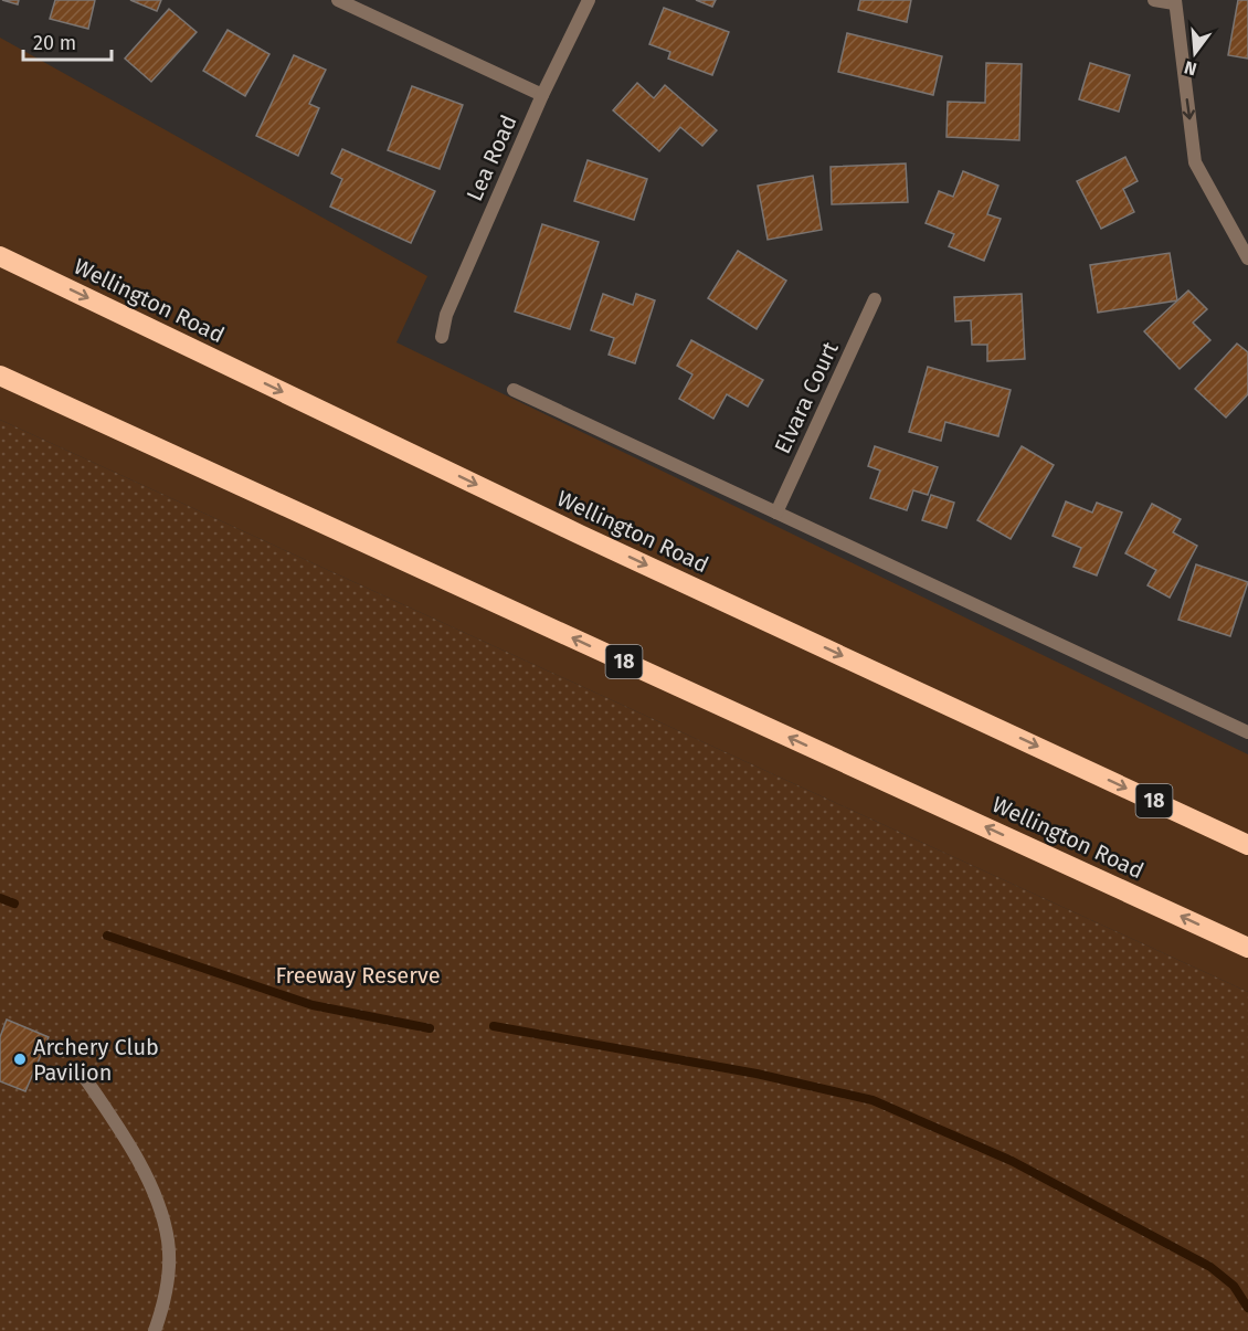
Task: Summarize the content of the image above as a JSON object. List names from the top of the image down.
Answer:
{
  "streets": {
    "highway": ["Wellington Road", "18"],
    "street": ["Lea Road", "Elvara Court"]
  },
  "parks": ["Freeway Reserve"],
  "places": ["Archery Club Pavilion"],
  "scale_bar": "20 m",
  "north": "bottom"
}
